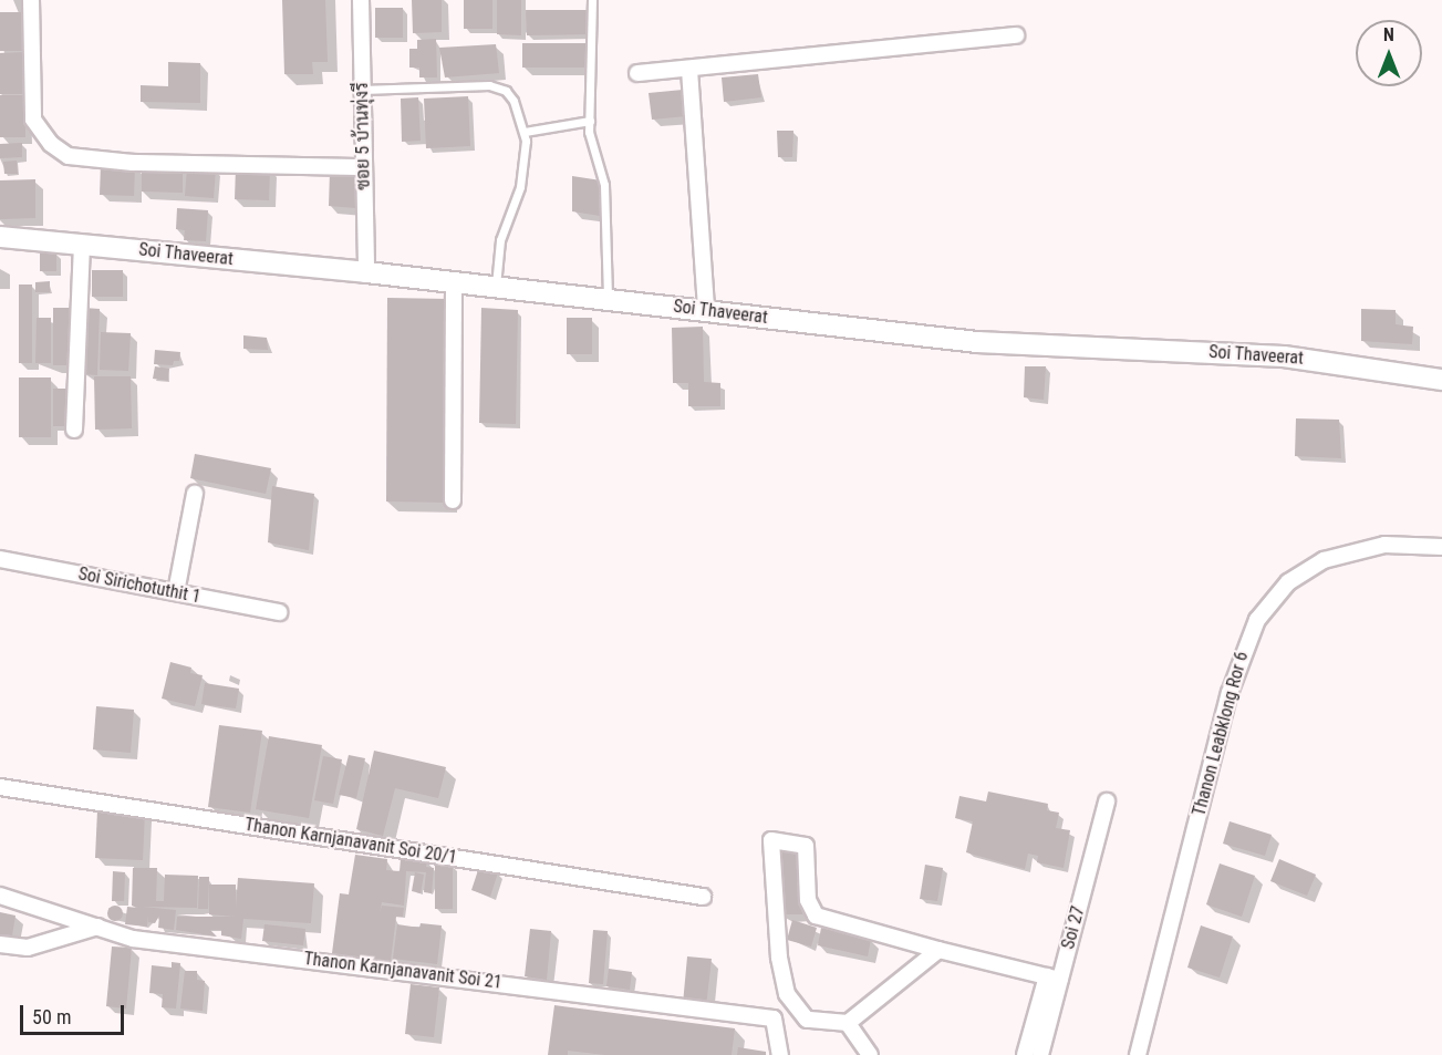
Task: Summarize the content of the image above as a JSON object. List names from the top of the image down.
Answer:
{
  "streets": {
    "street": [
      "ซอย 5 บ้านทุ่งรี",
      "Soi Thaveerat",
      "Soi Sirichotuthit 1",
      "Thanon Leabklong Ror 6",
      "Thanon Karnjanavanit Soi 20/1",
      "Soi 27",
      "Thanon Karnjanavanit Soi 21"
    ]
  },
  "crossings": [
    ["ซอย 5 บ้านทุ่งรี", "Soi Thaveerat"]
  ],
  "scale_bar": "50 m",
  "north": "top"
}
